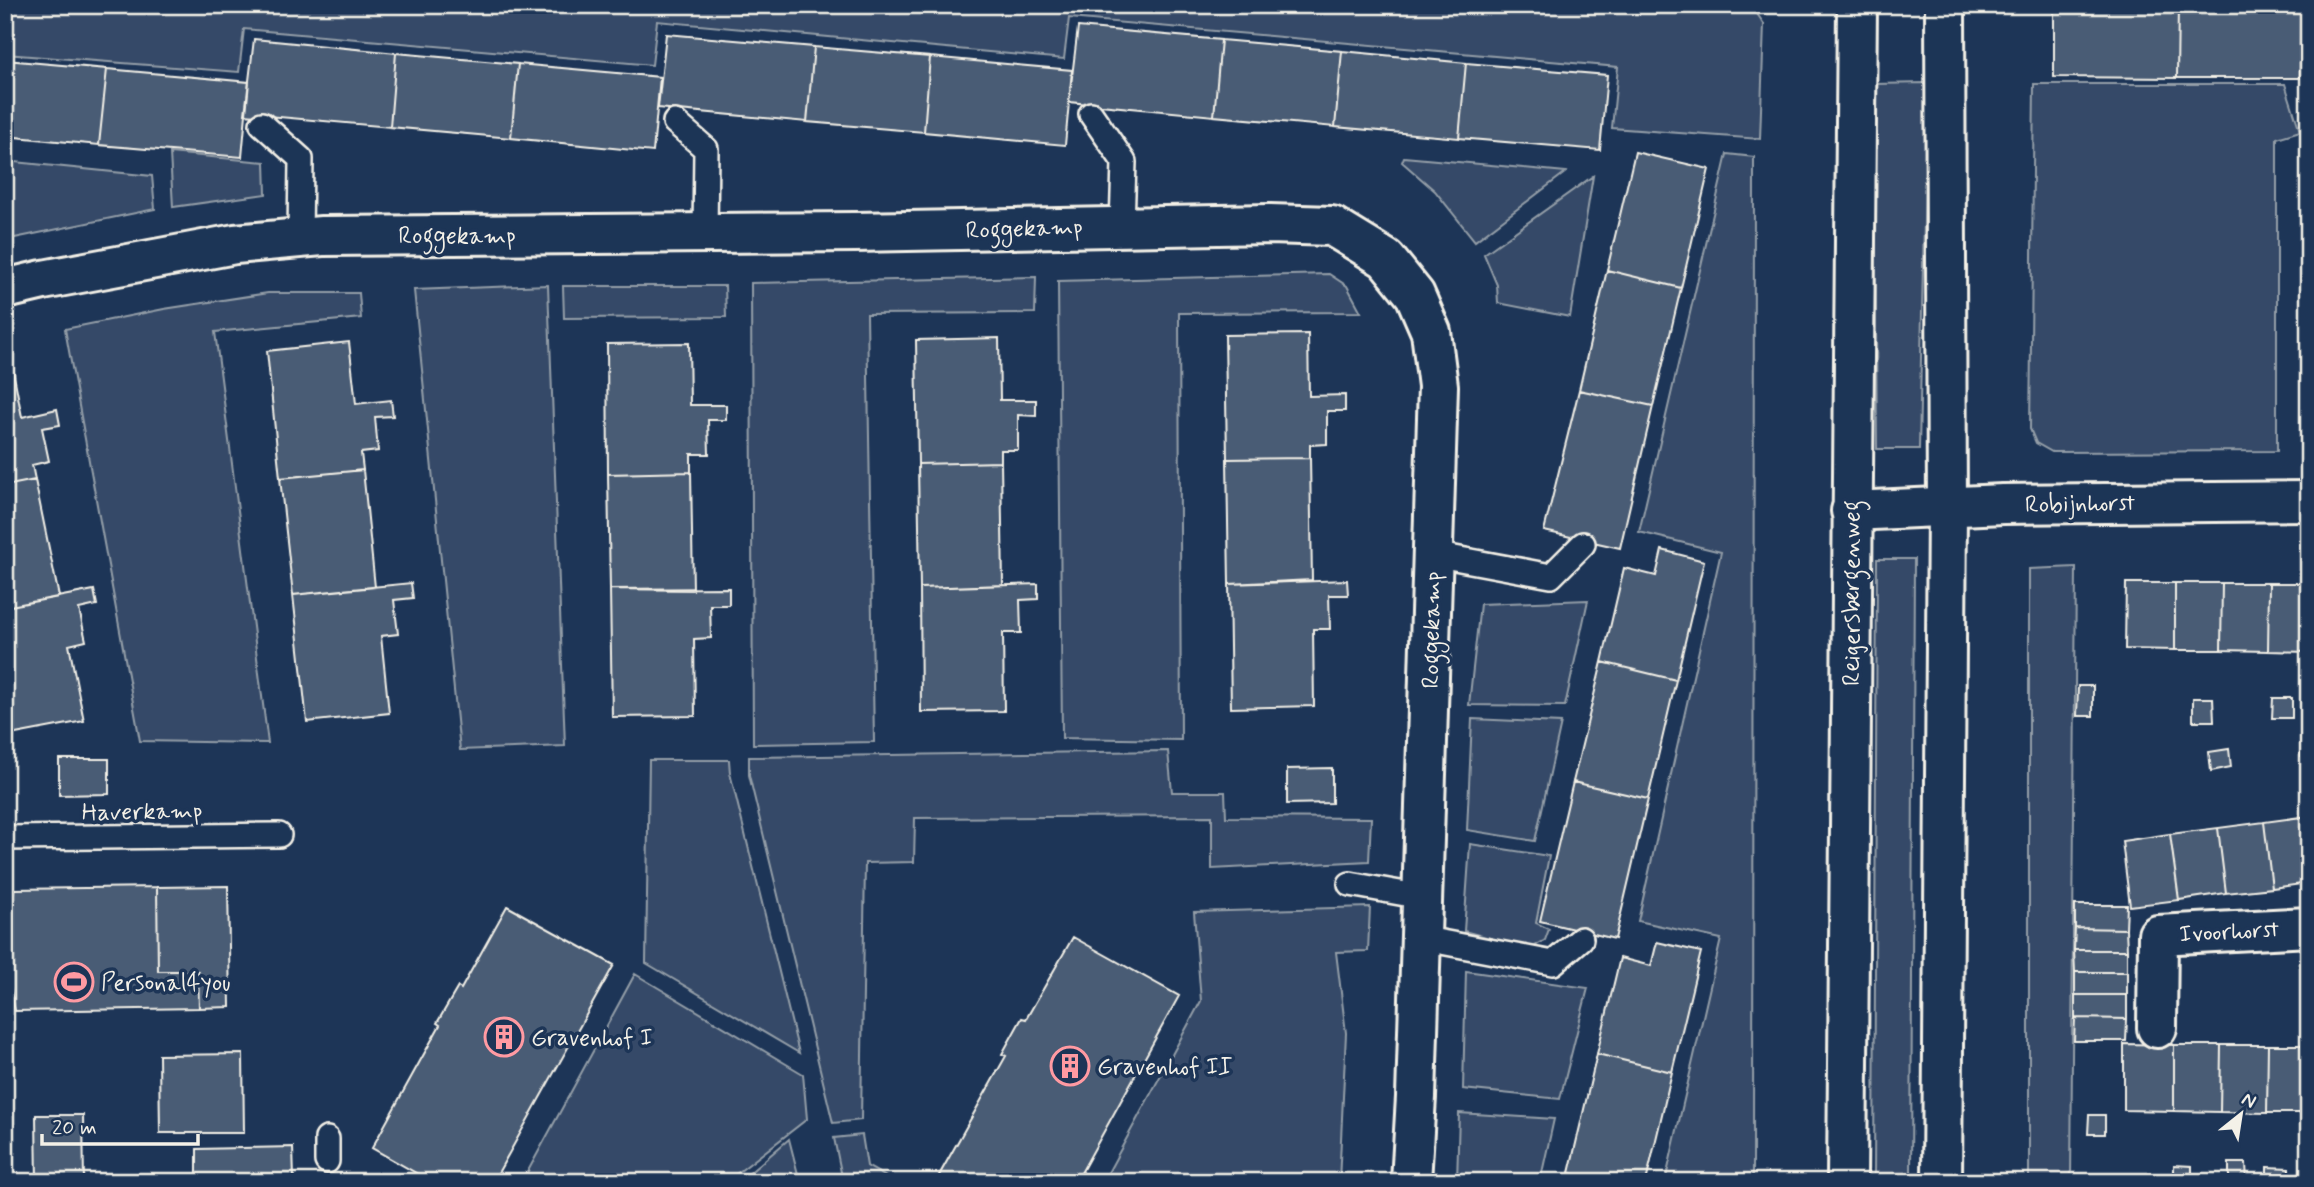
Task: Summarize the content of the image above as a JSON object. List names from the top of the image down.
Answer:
{
  "streets": {
    "street": [
      "Roggekamp",
      "Robijnhorst",
      "Reigersbergenweg",
      "Ivoorhorst"
    ],
    "lane": ["Haverkamp"]
  },
  "crossings": [
    ["Robijnhorst", "Reigersbergenweg"]
  ],
  "places": {
    "sports": ["Personal4you"],
    "building": ["Gravenhof I", "Gravenhof II"]
  },
  "scale_bar": "20 m",
  "north": "top right"
}
